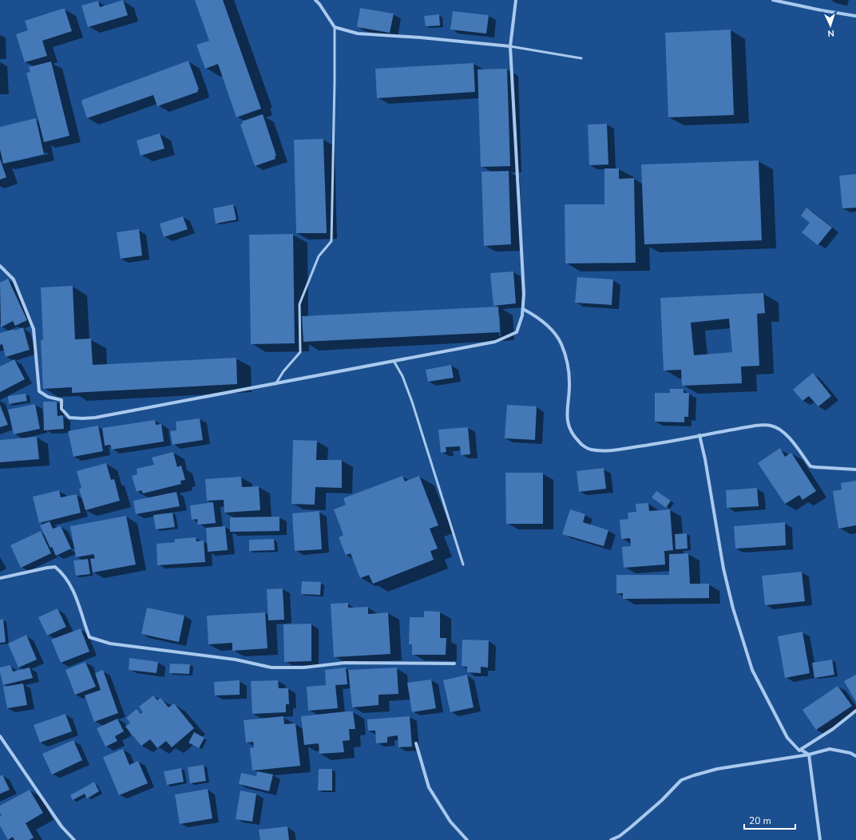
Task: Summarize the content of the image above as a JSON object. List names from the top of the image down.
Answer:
{
  "scale_bar": "20 m",
  "north": "bottom"
}
